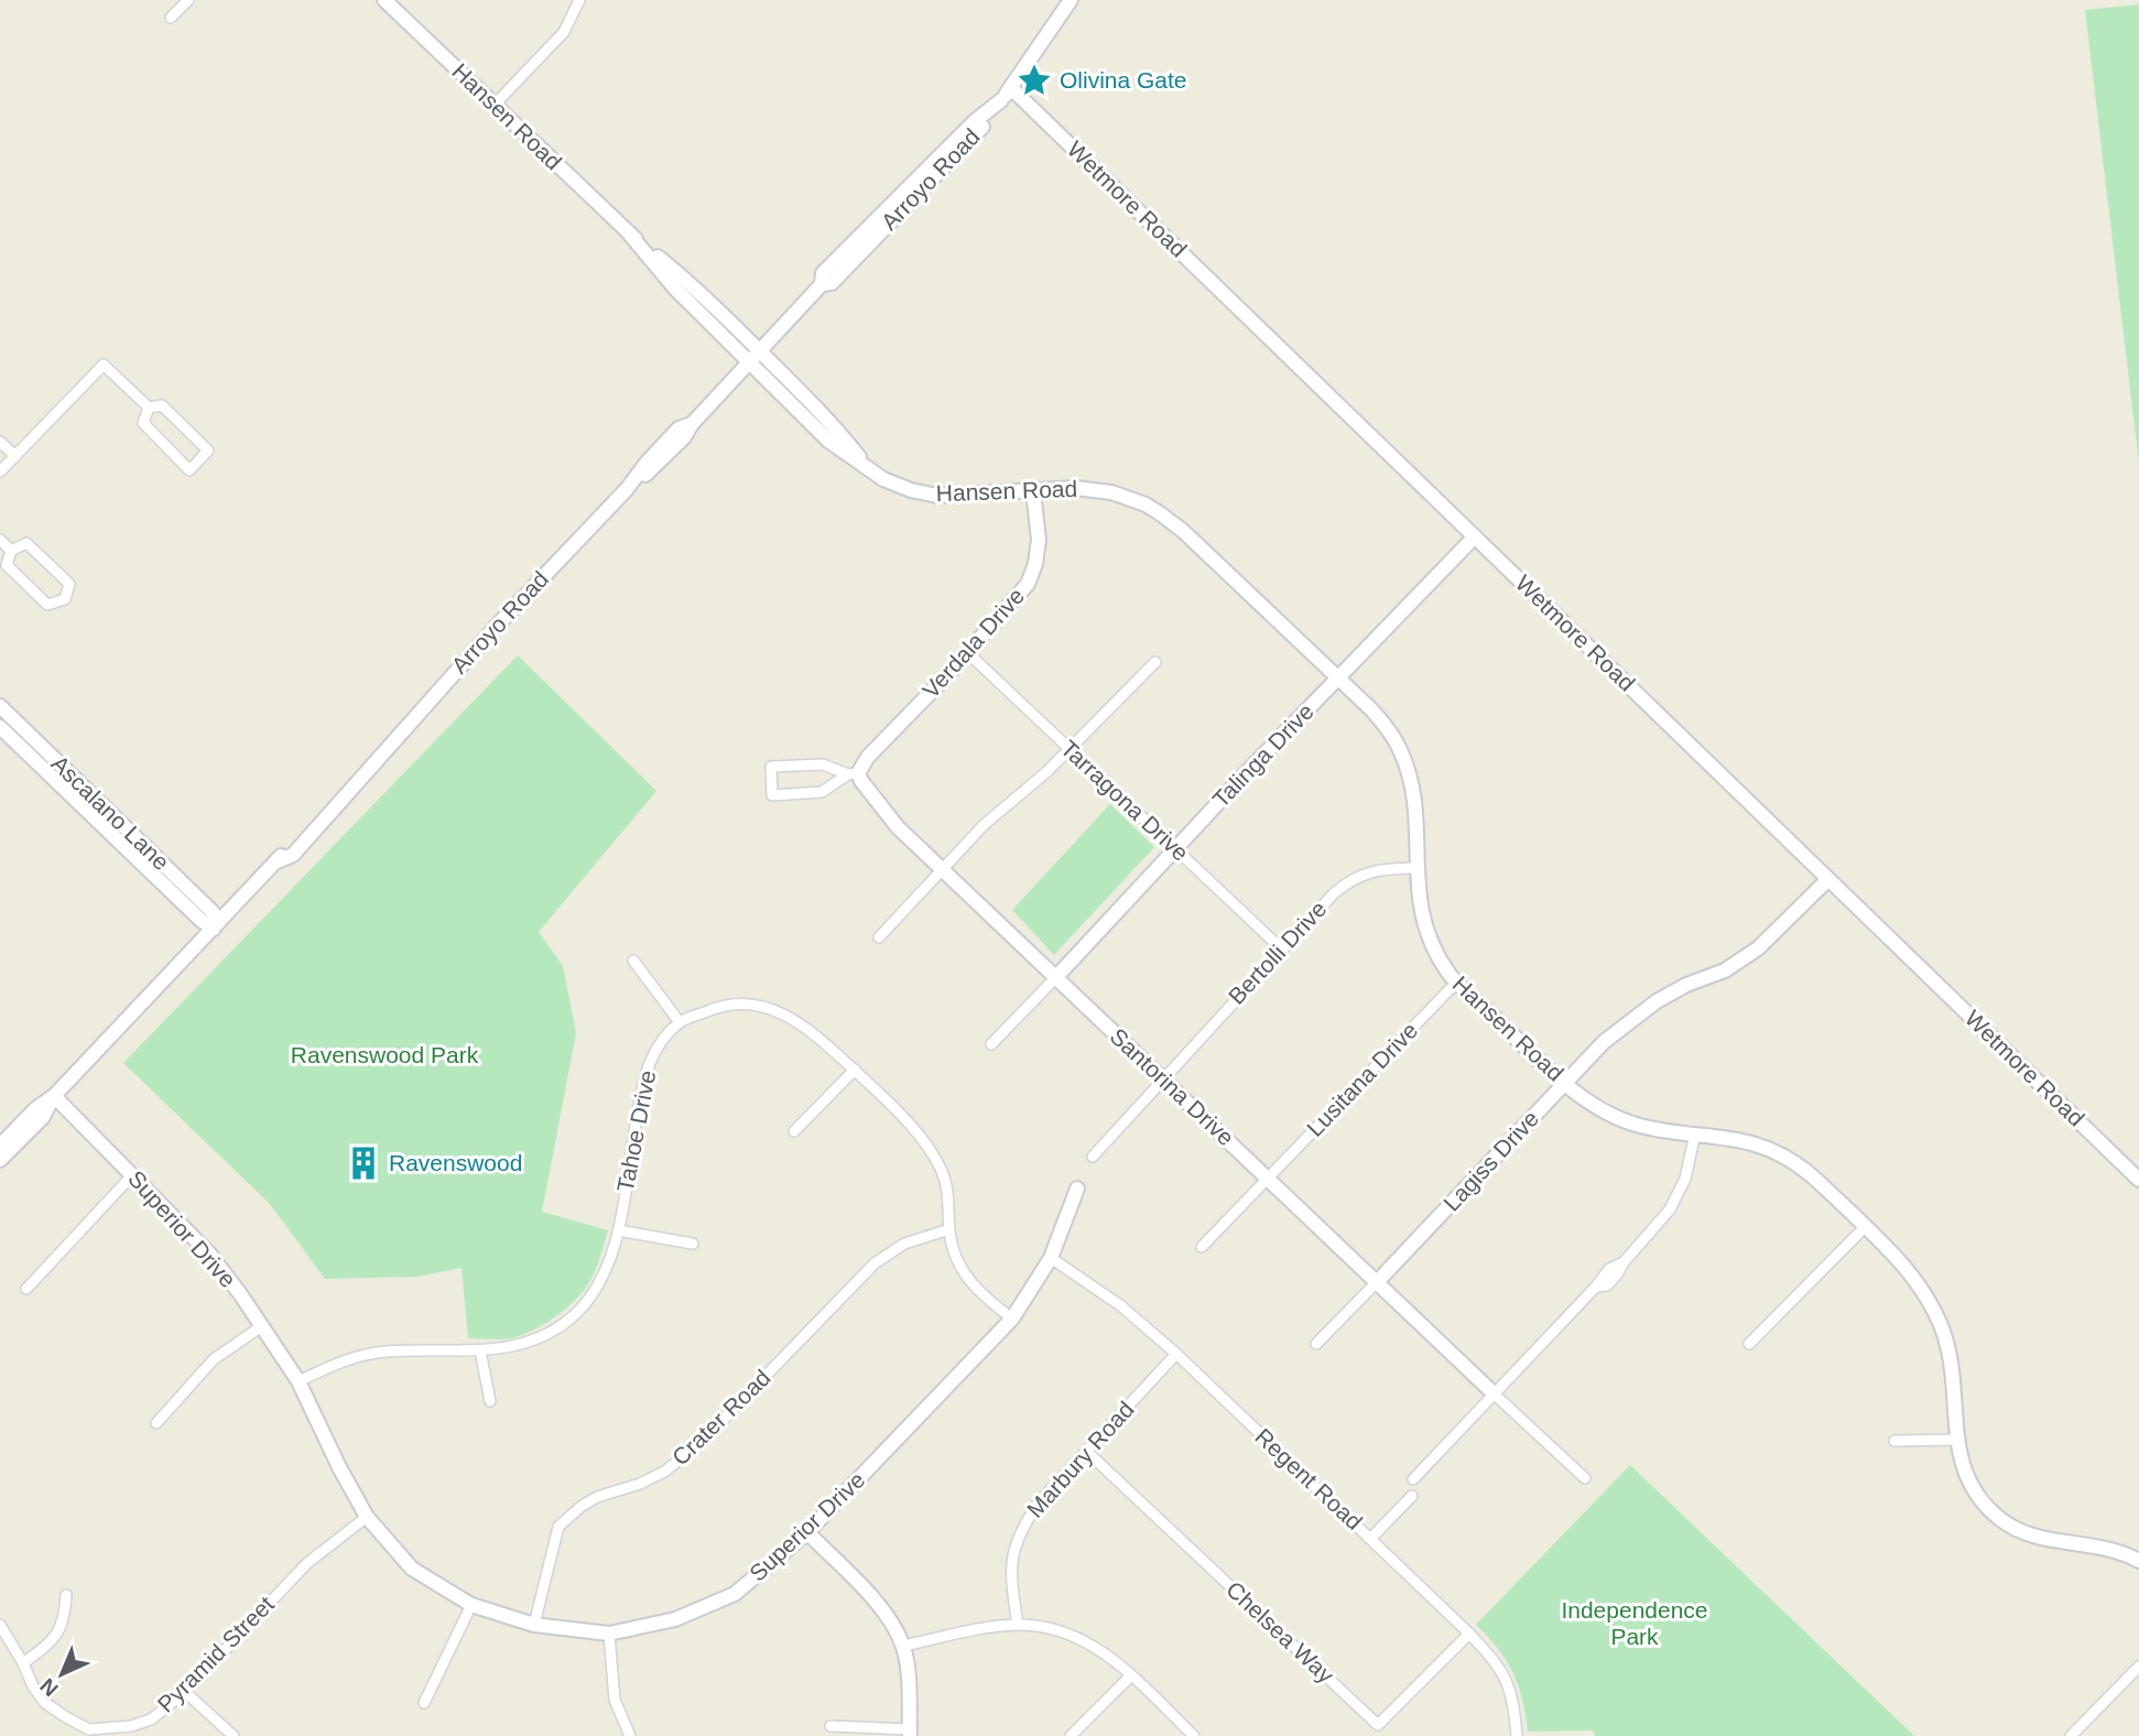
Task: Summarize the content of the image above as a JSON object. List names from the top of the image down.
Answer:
{
  "streets": {
    "street": [
      "Hansen Road",
      "Arroyo Road",
      "Wetmore Road",
      "Verdala Drive",
      "Talinga Drive",
      "Tarragona Drive",
      "Ascalano Lane",
      "Bertolli Drive",
      "Lusitana Drive",
      "Santorina Drive",
      "Tahoe Drive",
      "Lagiss Drive",
      "Superior Drive",
      "Crater Road",
      "Marbury Road",
      "Regent Road",
      "Chelsea Way",
      "Pyramid Street"
    ]
  },
  "crossings": [
    ["Hansen Road", "Arroyo Road"],
    ["Hansen Road", "Verdala Drive"],
    ["Hansen Road", "Talinga Drive"],
    ["Hansen Road", "Bertolli Drive"],
    ["Hansen Road", "Lusitana Drive"],
    ["Hansen Road", "Lagiss Drive"],
    ["Arroyo Road", "Wetmore Road"],
    ["Arroyo Road", "Ascalano Lane"],
    ["Arroyo Road", "Superior Drive"],
    ["Wetmore Road", "Talinga Drive"],
    ["Wetmore Road", "Lagiss Drive"],
    ["Verdala Drive", "Tarragona Drive"],
    ["Verdala Drive", "Santorina Drive"],
    ["Talinga Drive", "Tarragona Drive"],
    ["Talinga Drive", "Santorina Drive"],
    ["Tarragona Drive", "Bertolli Drive"],
    ["Bertolli Drive", "Santorina Drive"],
    ["Lusitana Drive", "Santorina Drive"],
    ["Santorina Drive", "Lagiss Drive"],
    ["Tahoe Drive", "Superior Drive"],
    ["Tahoe Drive", "Crater Road"],
    ["Superior Drive", "Crater Road"],
    ["Superior Drive", "Regent Road"],
    ["Superior Drive", "Pyramid Street"],
    ["Marbury Road", "Regent Road"],
    ["Marbury Road", "Chelsea Way"],
    ["Regent Road", "Chelsea Way"]
  ],
  "parks": ["Ravenswood Park", "Independence Park"],
  "places": {
    "place": ["Olivina Gate"],
    "building": ["Ravenswood"]
  },
  "north": "bottom left"
}
